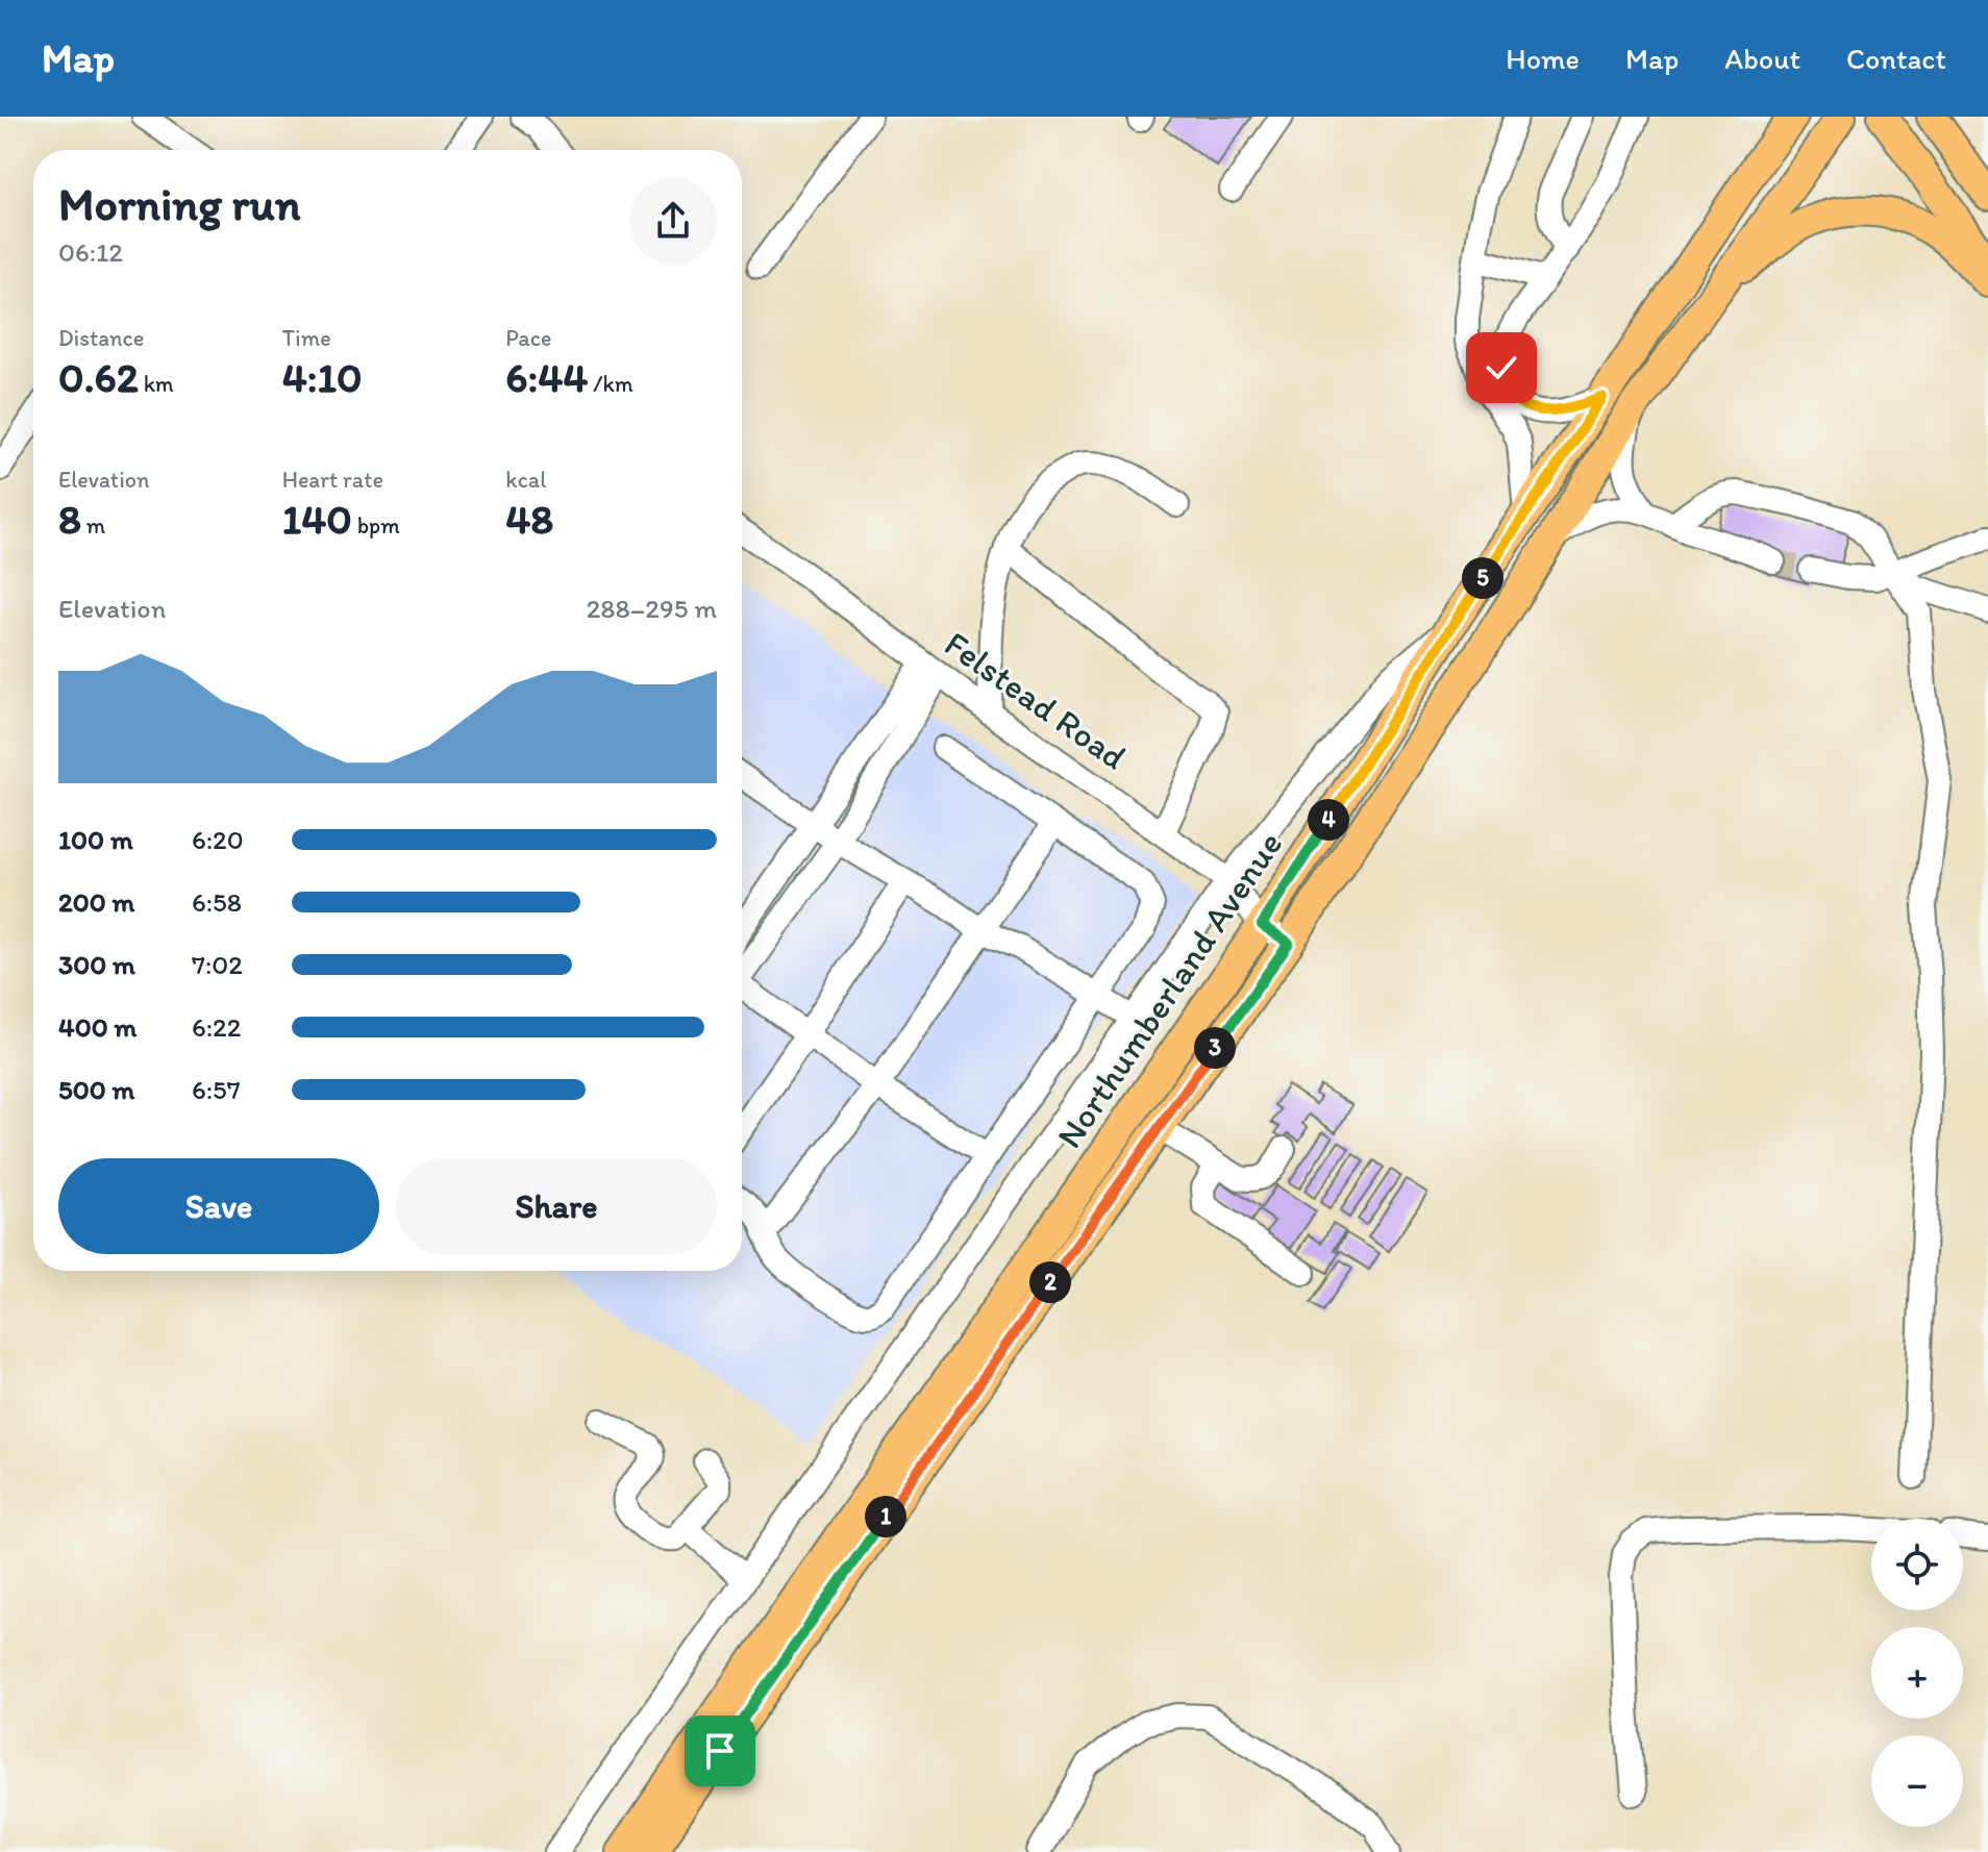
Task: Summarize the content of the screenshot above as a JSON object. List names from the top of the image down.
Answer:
{
  "streets": {
    "main road": ["Northumberland Avenue"],
    "street": ["Felstead Road"]
  },
  "crossings": [
    ["Felstead Road", "Northumberland Avenue"]
  ],
  "page": {
    "header": "Map",
    "nav": [
      "Home",
      "Map",
      "About",
      "Contact"
    ],
    "heading": ["Morning run", "06:12"],
    "stats": [
      ["Distance", "0.62 km"],
      ["Time", "4:10"],
      ["Pace", "6:44 /km"],
      ["Elevation", "8 m"],
      ["Heart rate", "140 bpm"],
      ["kcal", "48"]
    ],
    "pins": [
      "5",
      "4",
      "3",
      "2",
      "1"
    ],
    "chart": ["Elevation", "288–295 m"],
    "list": [
      {
        "name": "100 m",
        "note": "6:20"
      },
      {
        "name": "200 m",
        "note": "6:58"
      },
      {
        "name": "300 m",
        "note": "7:02"
      },
      {
        "name": "400 m",
        "note": "6:22"
      },
      {
        "name": "500 m",
        "note": "6:57"
      }
    ],
    "buttons": ["Save", "Share"],
    "map_buttons": ["+", "−"]
  }
}
